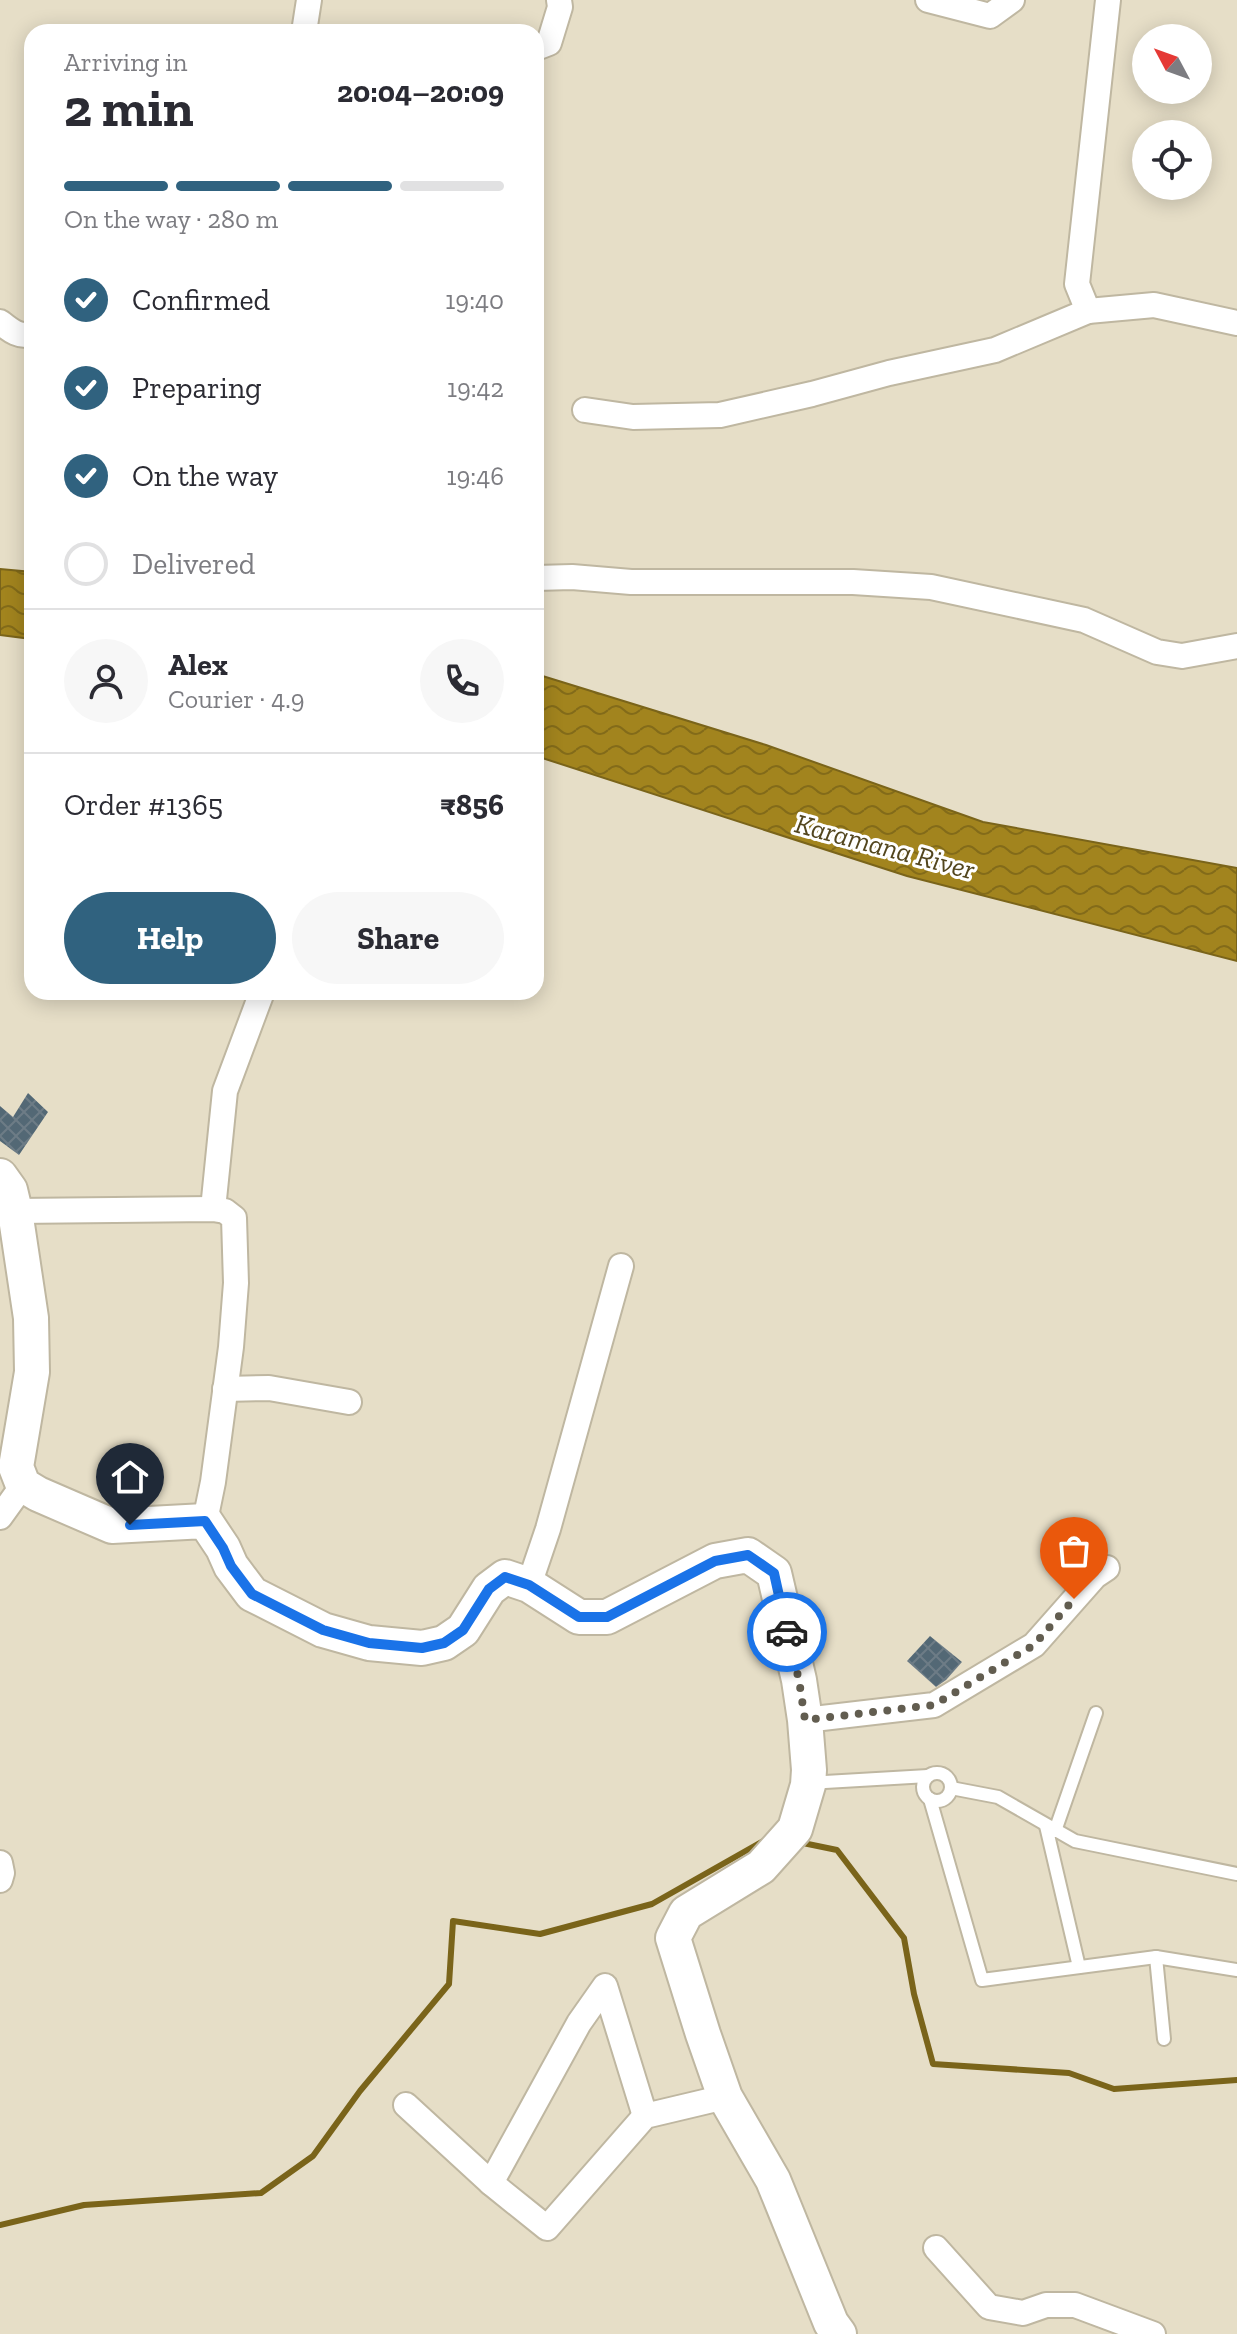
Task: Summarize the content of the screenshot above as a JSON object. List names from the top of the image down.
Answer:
{
  "water": ["Karamana River"],
  "north": "top left",
  "page": {
    "heading": ["2 min", "Arriving in", "20:04–20:09"],
    "panel": [
      "Alex",
      "Courier · 4.9",
      "Order #1365",
      "₹856"
    ],
    "bar": "On the way · 280 m",
    "list": [
      ["Confirmed", "19:40"],
      ["Preparing", "19:42"],
      ["On the way", "19:46"],
      "Delivered"
    ],
    "buttons": ["Help", "Share"]
  }
}
